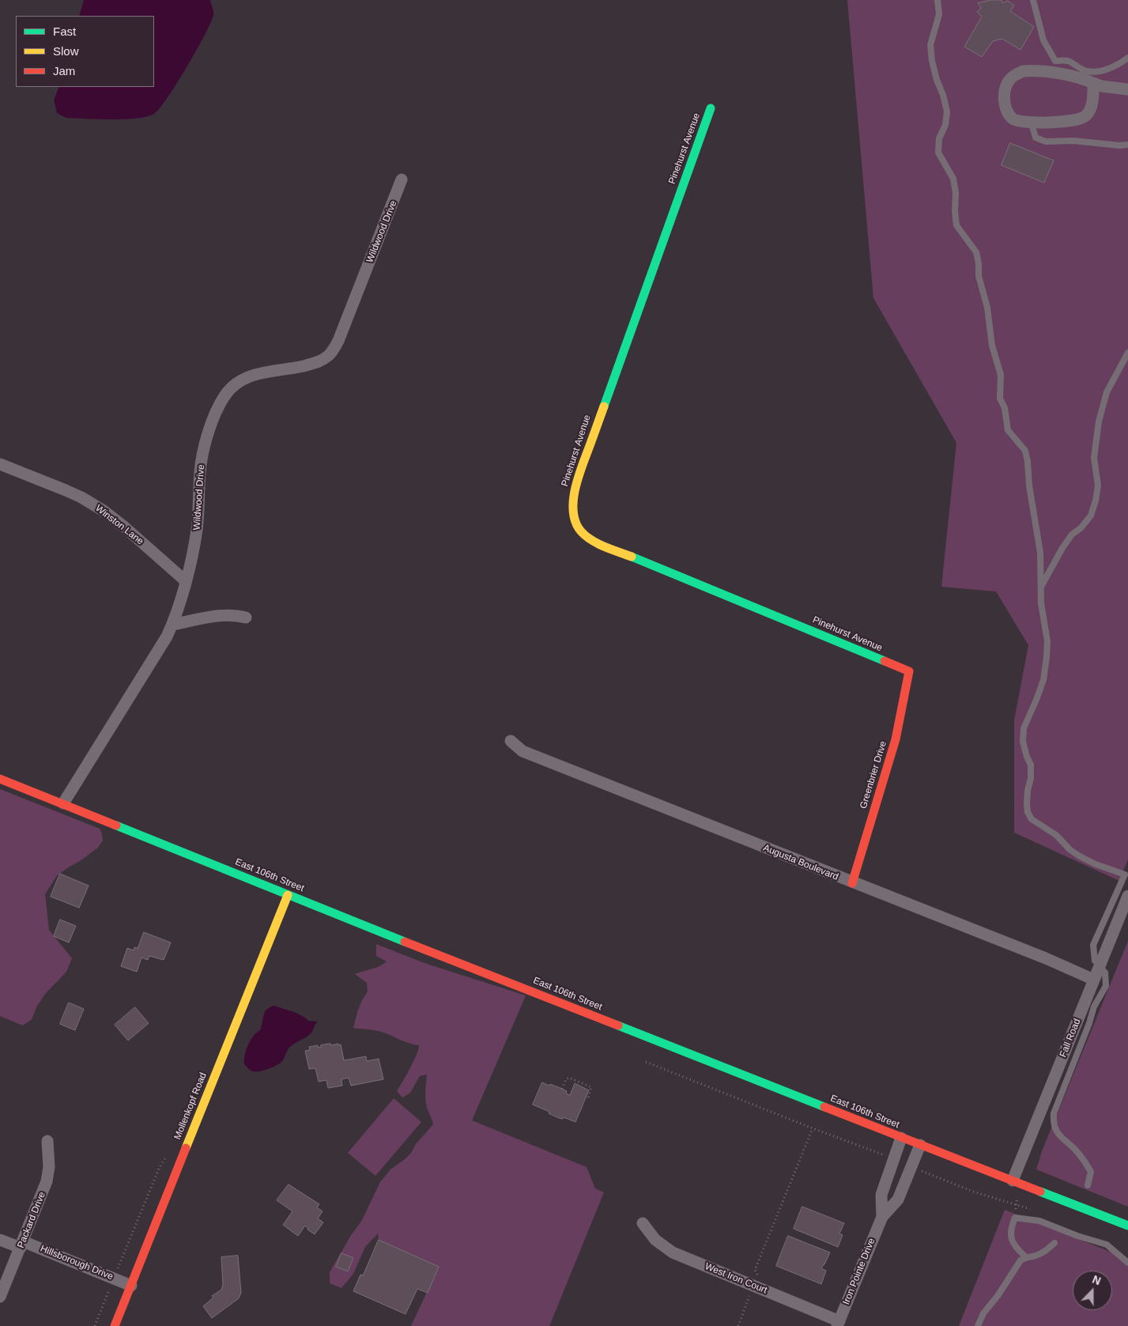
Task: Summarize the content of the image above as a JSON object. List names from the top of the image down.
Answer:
{
  "streets": {
    "street": [
      "Pinehurst Avenue",
      "Wildwood Drive",
      "Winston Lane",
      "Greenbrier Drive",
      "Augusta Boulevard",
      "East 106th Street",
      "Fall Road",
      "Mollenkopf Road",
      "Packard Drive",
      "Hillsborough Drive",
      "Iron Pointe Drive",
      "West Iron Court"
    ]
  },
  "crossings": [
    ["Pinehurst Avenue", "Greenbrier Drive"],
    ["Wildwood Drive", "Winston Lane"],
    ["Wildwood Drive", "East 106th Street"],
    ["Greenbrier Drive", "Augusta Boulevard"],
    ["Augusta Boulevard", "Fall Road"],
    ["East 106th Street", "Fall Road"],
    ["East 106th Street", "Mollenkopf Road"],
    ["East 106th Street", "Iron Pointe Drive"],
    ["Mollenkopf Road", "Hillsborough Drive"],
    ["Packard Drive", "Hillsborough Drive"],
    ["Iron Pointe Drive", "West Iron Court"]
  ],
  "legend": ["Fast", "Slow", "Jam"],
  "north": "top"
}
